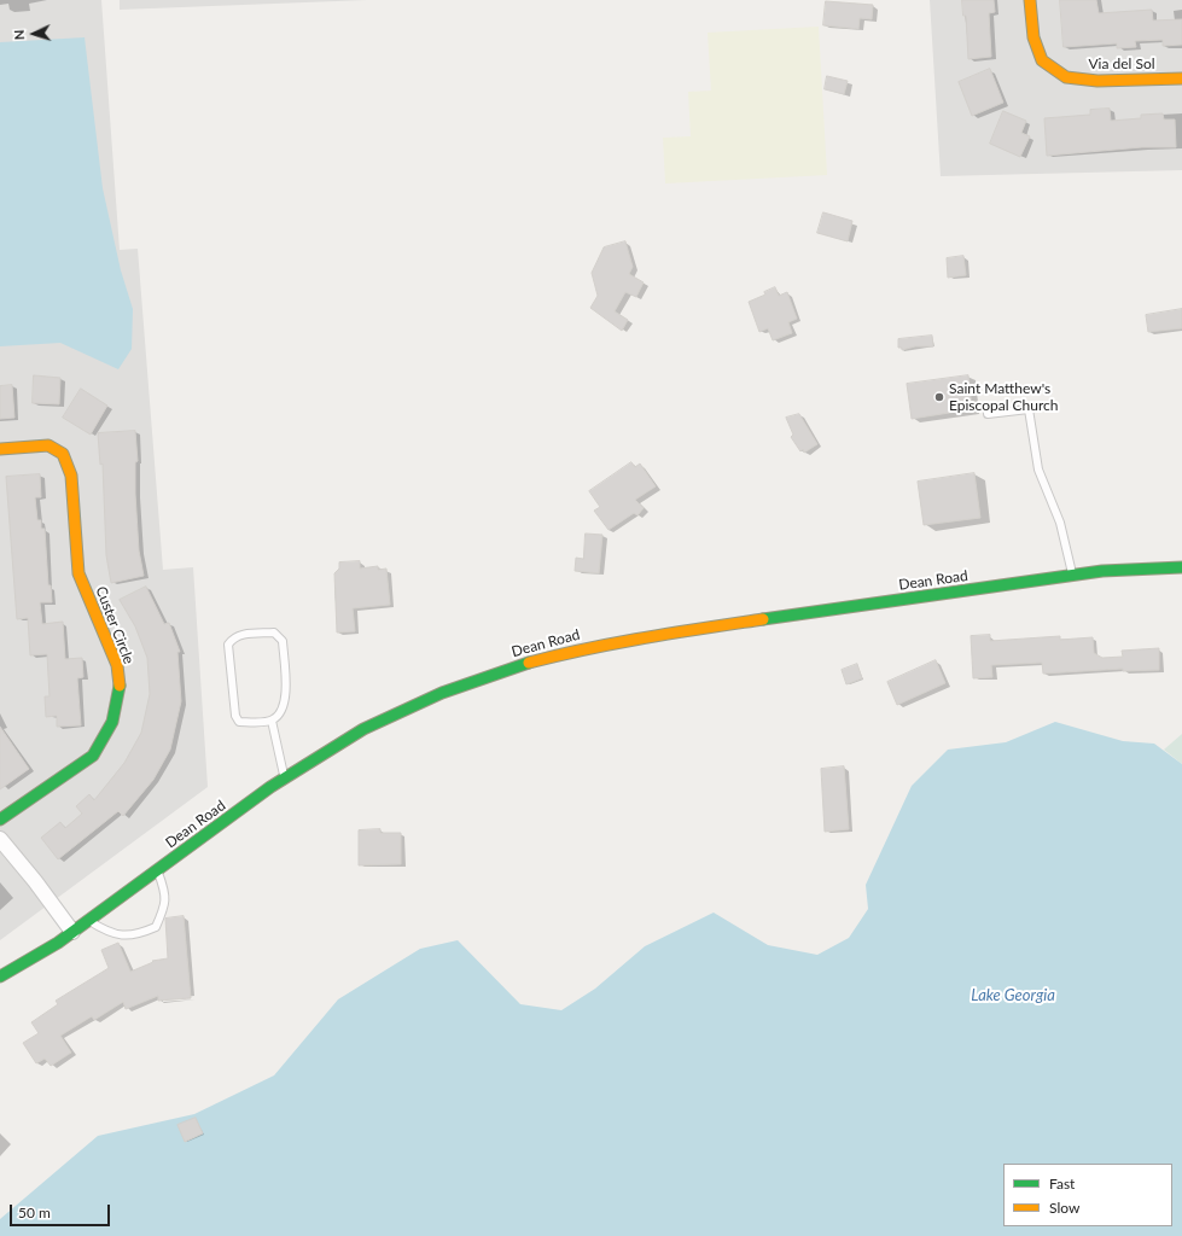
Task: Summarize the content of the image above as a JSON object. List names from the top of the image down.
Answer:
{
  "streets": {
    "main road": ["Via del Sol", "Dean Road", "Custer Circle"]
  },
  "water": ["Lake Georgia"],
  "places": ["Saint Matthew's Episcopal Church"],
  "legend": ["Fast", "Slow"],
  "scale_bar": "50 m",
  "north": "left"
}
